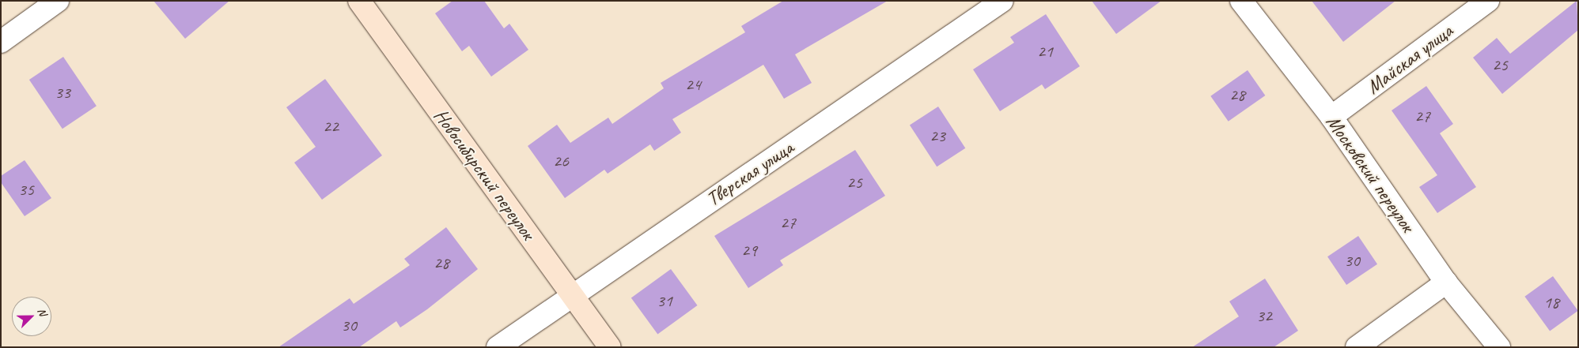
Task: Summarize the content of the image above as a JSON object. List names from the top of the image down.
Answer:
{
  "streets": {
    "street": [
      "Майская улица",
      "Тверская улица",
      "Московский переулок",
      "Новосибирский переулок"
    ]
  },
  "crossings": [
    ["Майская улица", "Московский переулок"],
    ["Тверская улица", "Новосибирский переулок"]
  ],
  "house_numbers": [
    "21",
    "25",
    "24",
    "33",
    "28",
    "27",
    "22",
    "23",
    "26",
    "25",
    "35",
    "27",
    "29",
    "30",
    "28",
    "31",
    "18",
    "32",
    "30"
  ],
  "north": "top right"
}
